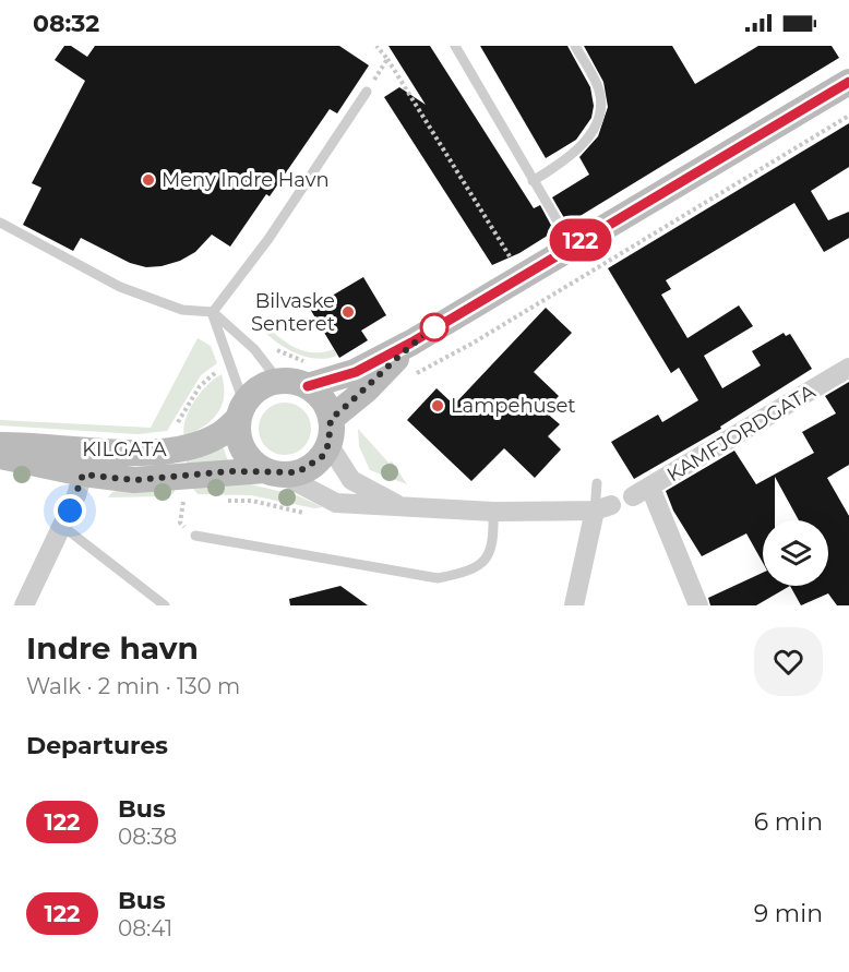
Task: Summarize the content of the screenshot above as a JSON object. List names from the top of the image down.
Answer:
{
  "streets": {
    "main road": ["KILGATA"],
    "street": ["KAMFJORDGATA"]
  },
  "places": ["Meny Indre Havn", "Bilvaske Senteret", "Lampehuset"],
  "lines": ["bus line 122"],
  "page": {
    "status": "08:32",
    "on_map": "122",
    "heading": [
      ["Indre havn", "Walk · 2 min · 130 m"],
      "Departures"
    ],
    "list": [
      {
        "mark": "122",
        "name": "Bus",
        "note": "08:38",
        "value": "6 min"
      },
      {
        "mark": "122",
        "name": "Bus",
        "note": "08:41",
        "value": "9 min"
      }
    ]
  }
}
